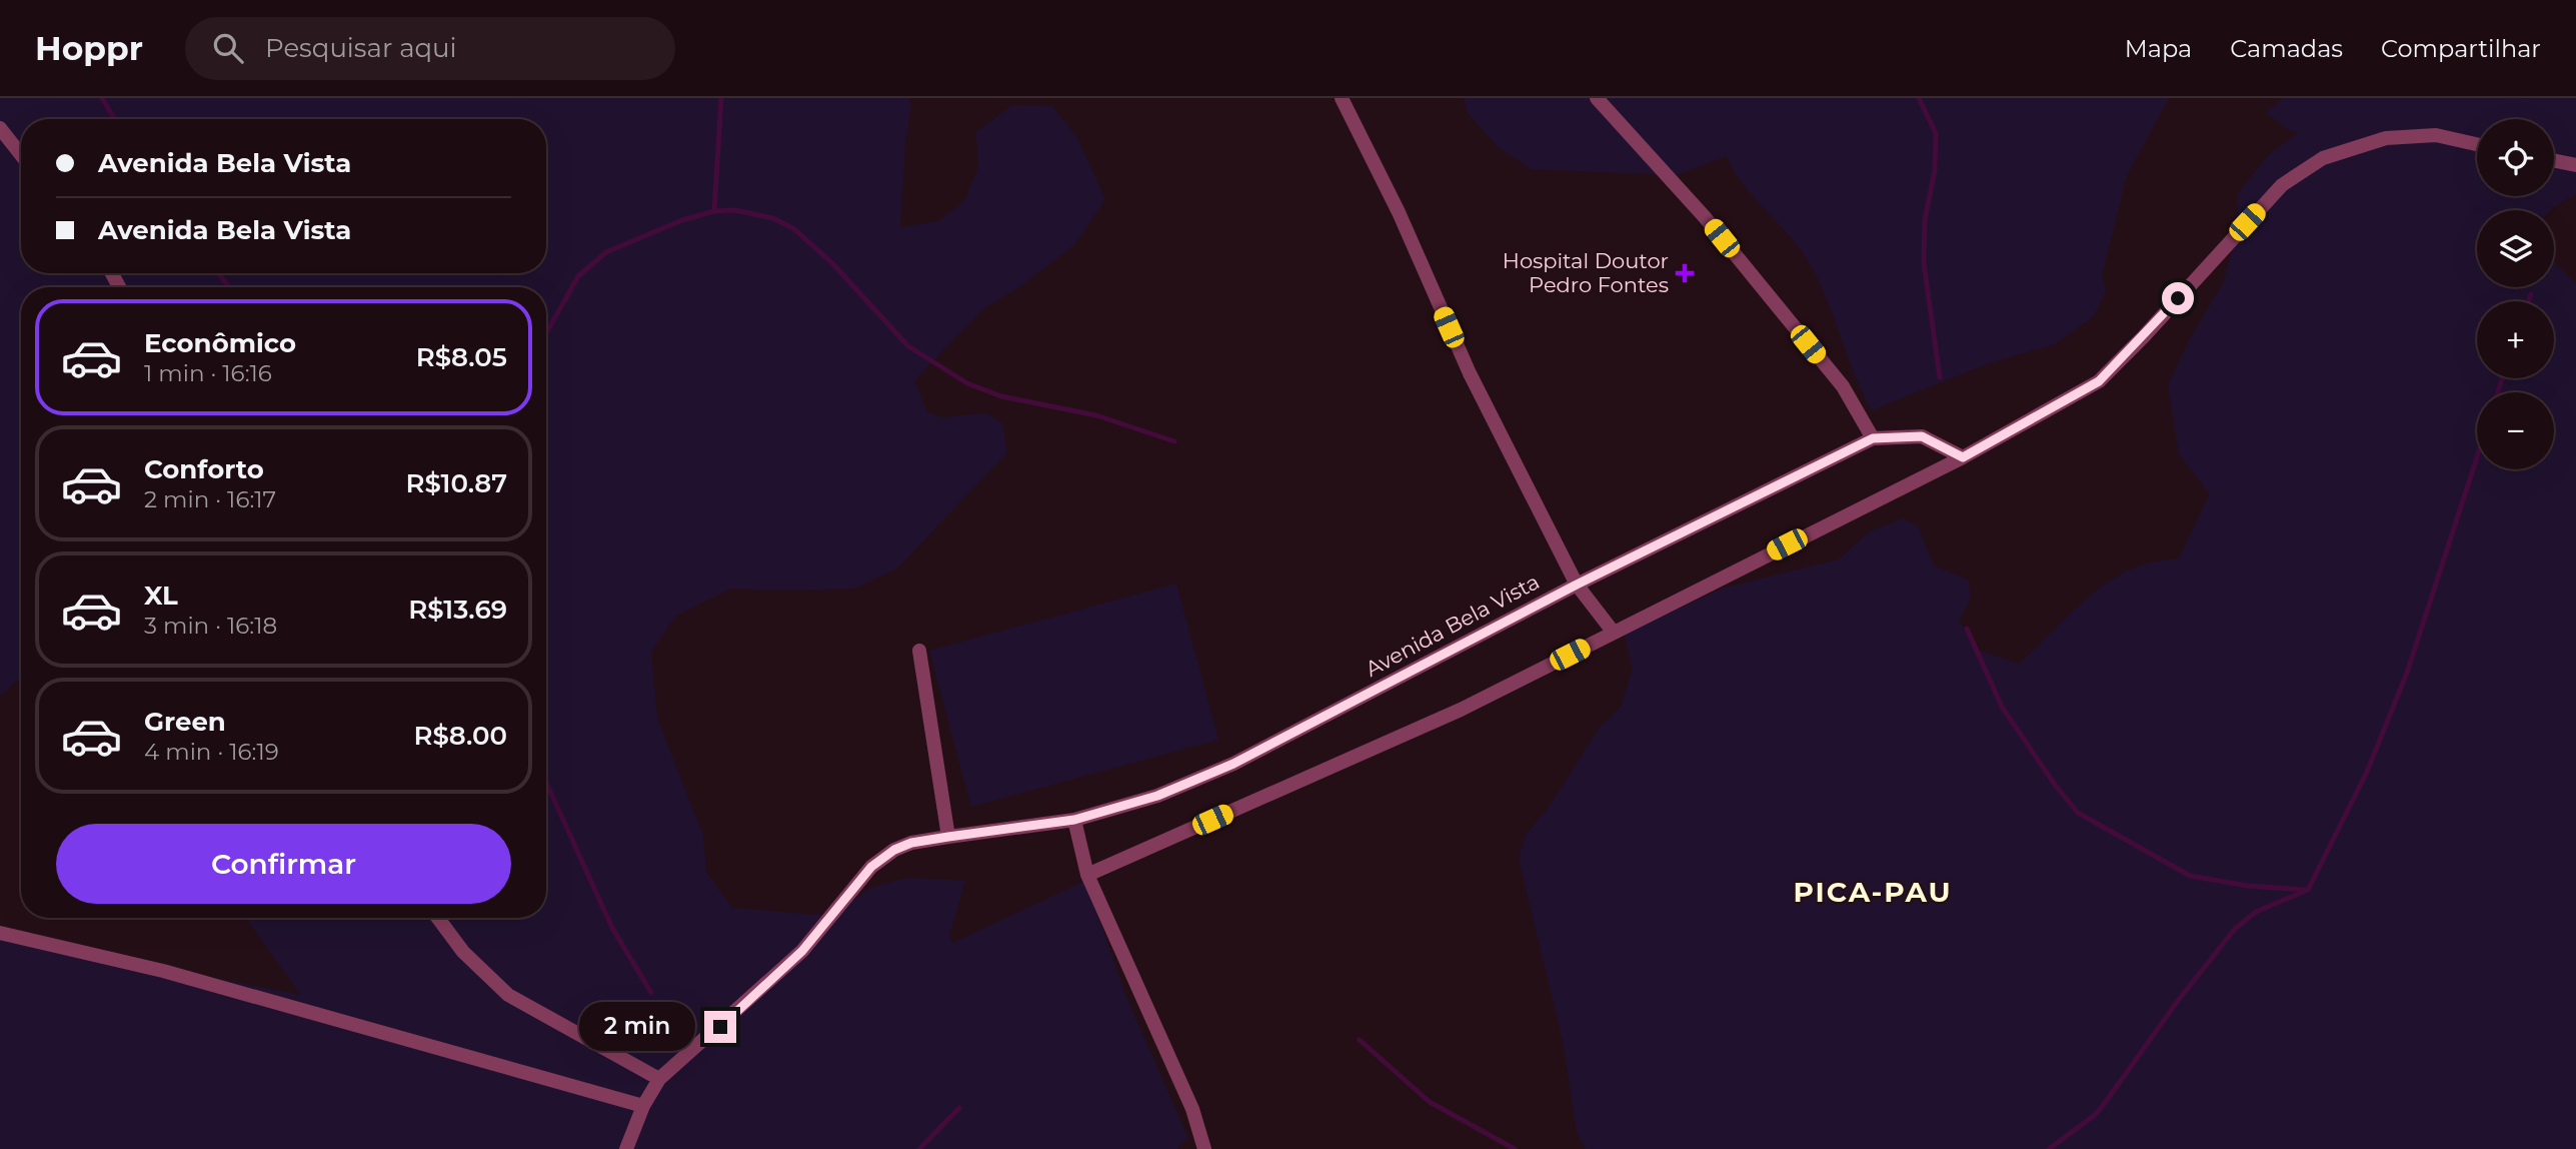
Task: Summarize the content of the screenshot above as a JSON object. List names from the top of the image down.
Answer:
{
  "streets": {
    "street": ["Avenida Bela Vista"]
  },
  "districts": ["PICA-PAU"],
  "places": {
    "health": ["Hospital Doutor Pedro Fontes"]
  },
  "page": {
    "header": "Hoppr",
    "search": "Pesquisar aqui",
    "nav": ["Mapa", "Camadas", "Compartilhar"],
    "map_buttons": ["+", "−"],
    "banner": ["Avenida Bela Vista", "Avenida Bela Vista"],
    "list": [
      {
        "name": "Econômico",
        "note": "1 min · 16:16",
        "value": "R$8.05"
      },
      {
        "name": "Conforto",
        "note": "2 min · 16:17",
        "value": "R$10.87"
      },
      {
        "name": "XL",
        "note": "3 min · 16:18",
        "value": "R$13.69"
      },
      {
        "name": "Green",
        "note": "4 min · 16:19",
        "value": "R$8.00"
      }
    ],
    "buttons": "Confirmar",
    "bubble": "2 min"
  }
}
